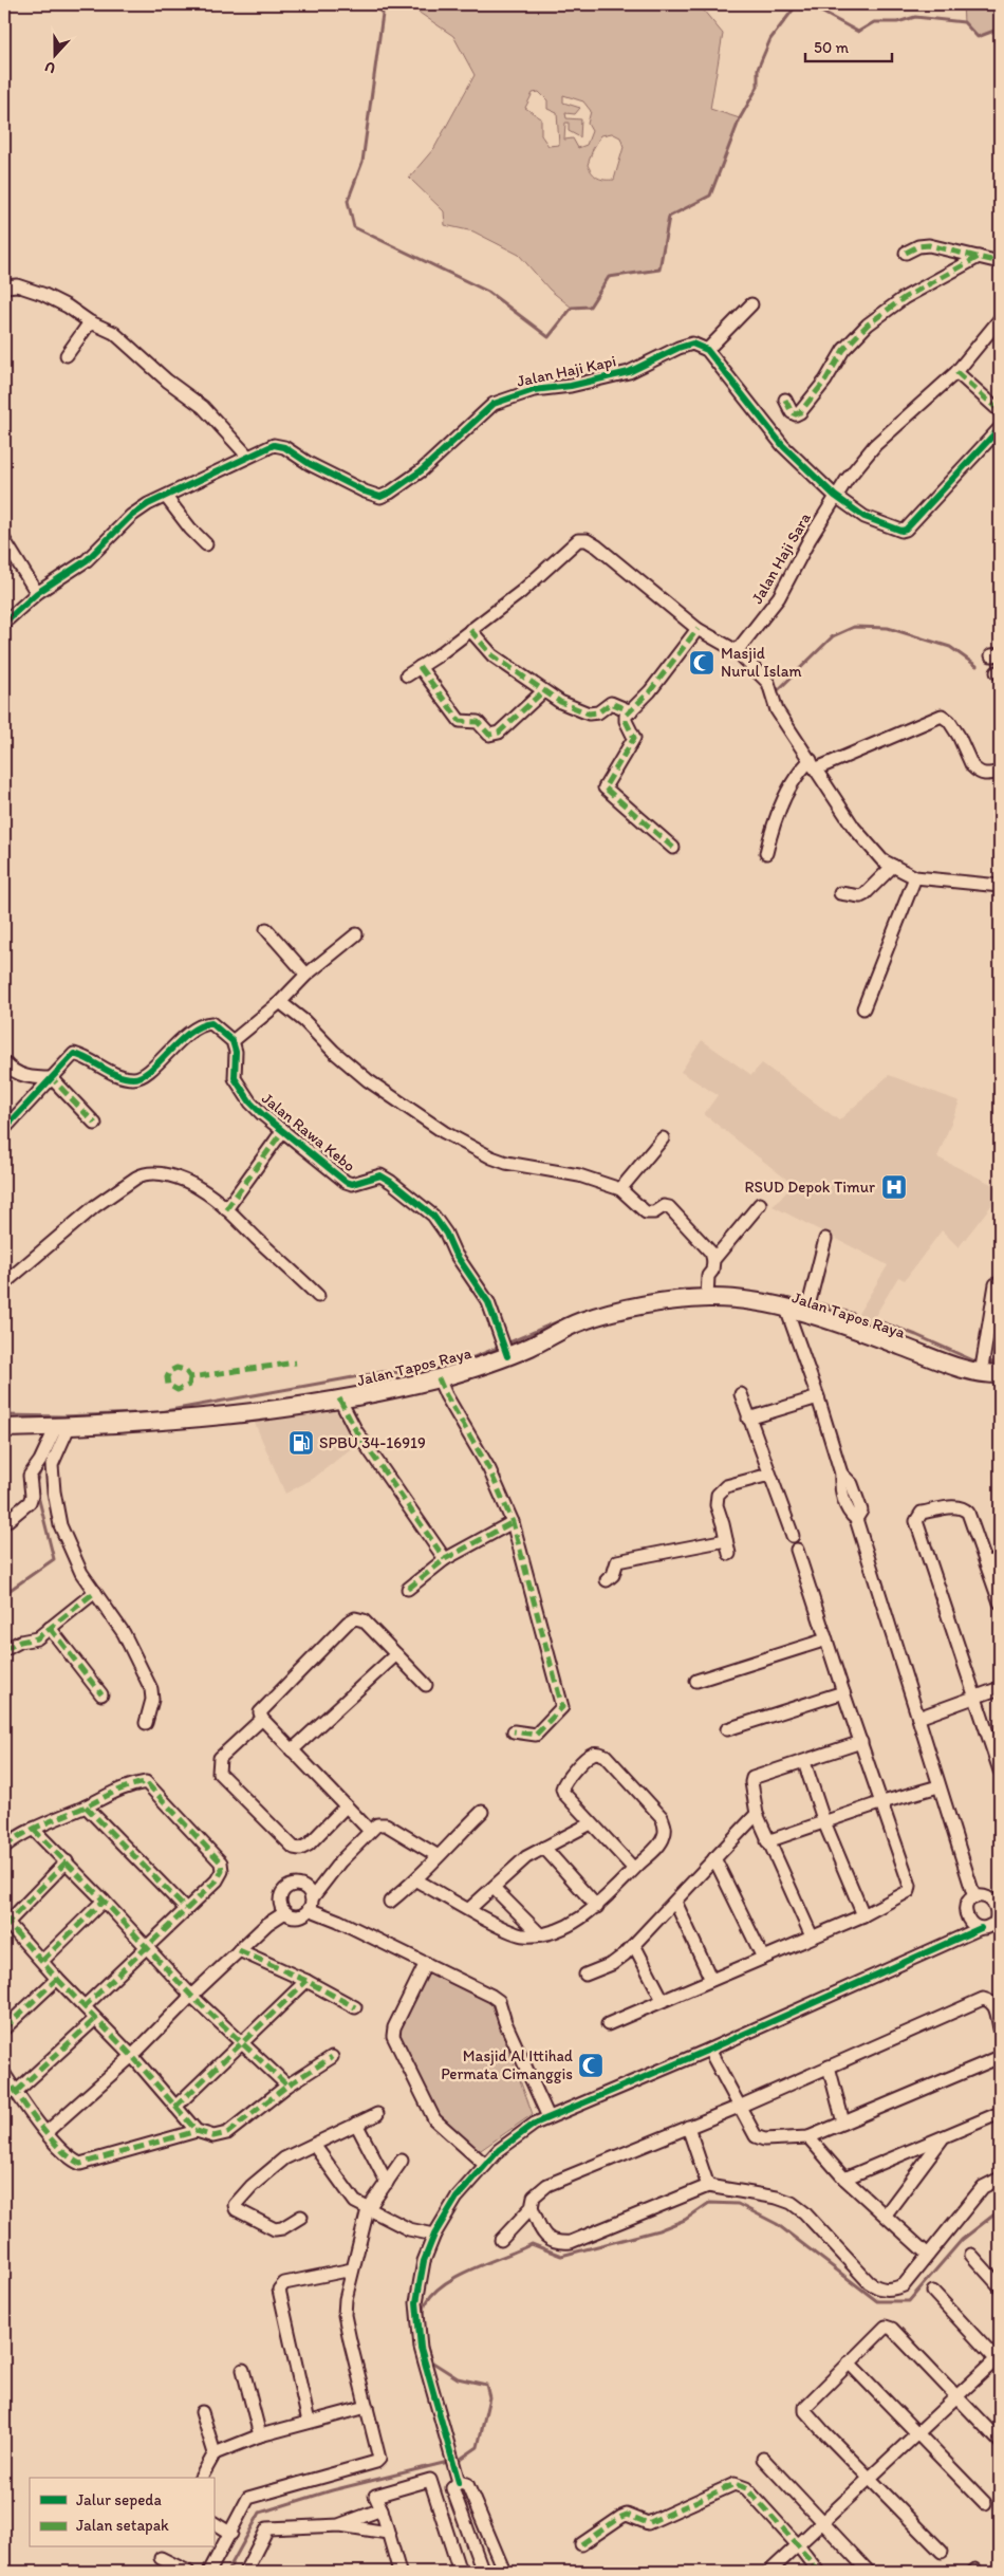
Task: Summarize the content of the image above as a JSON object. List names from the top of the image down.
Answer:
{
  "streets": {
    "main road": ["Jalan Tapos Raya"],
    "street": ["Jalan Haji Kapi", "Jalan Haji Sara", "Jalan Rawa Kebo"]
  },
  "crossings": [
    ["Jalan Rawa Kebo", "Jalan Tapos Raya"]
  ],
  "places": {
    "mosque": ["Masjid Nurul Islam", "Masjid Al Ittihad Permata Cimanggis"],
    "hospital": ["RSUD Depok Timur"],
    "fuel station": ["SPBU 34-16919"]
  },
  "legend": ["Jalur sepeda", "Jalan setapak"],
  "scale_bar": "50 m",
  "north": "bottom"
}
